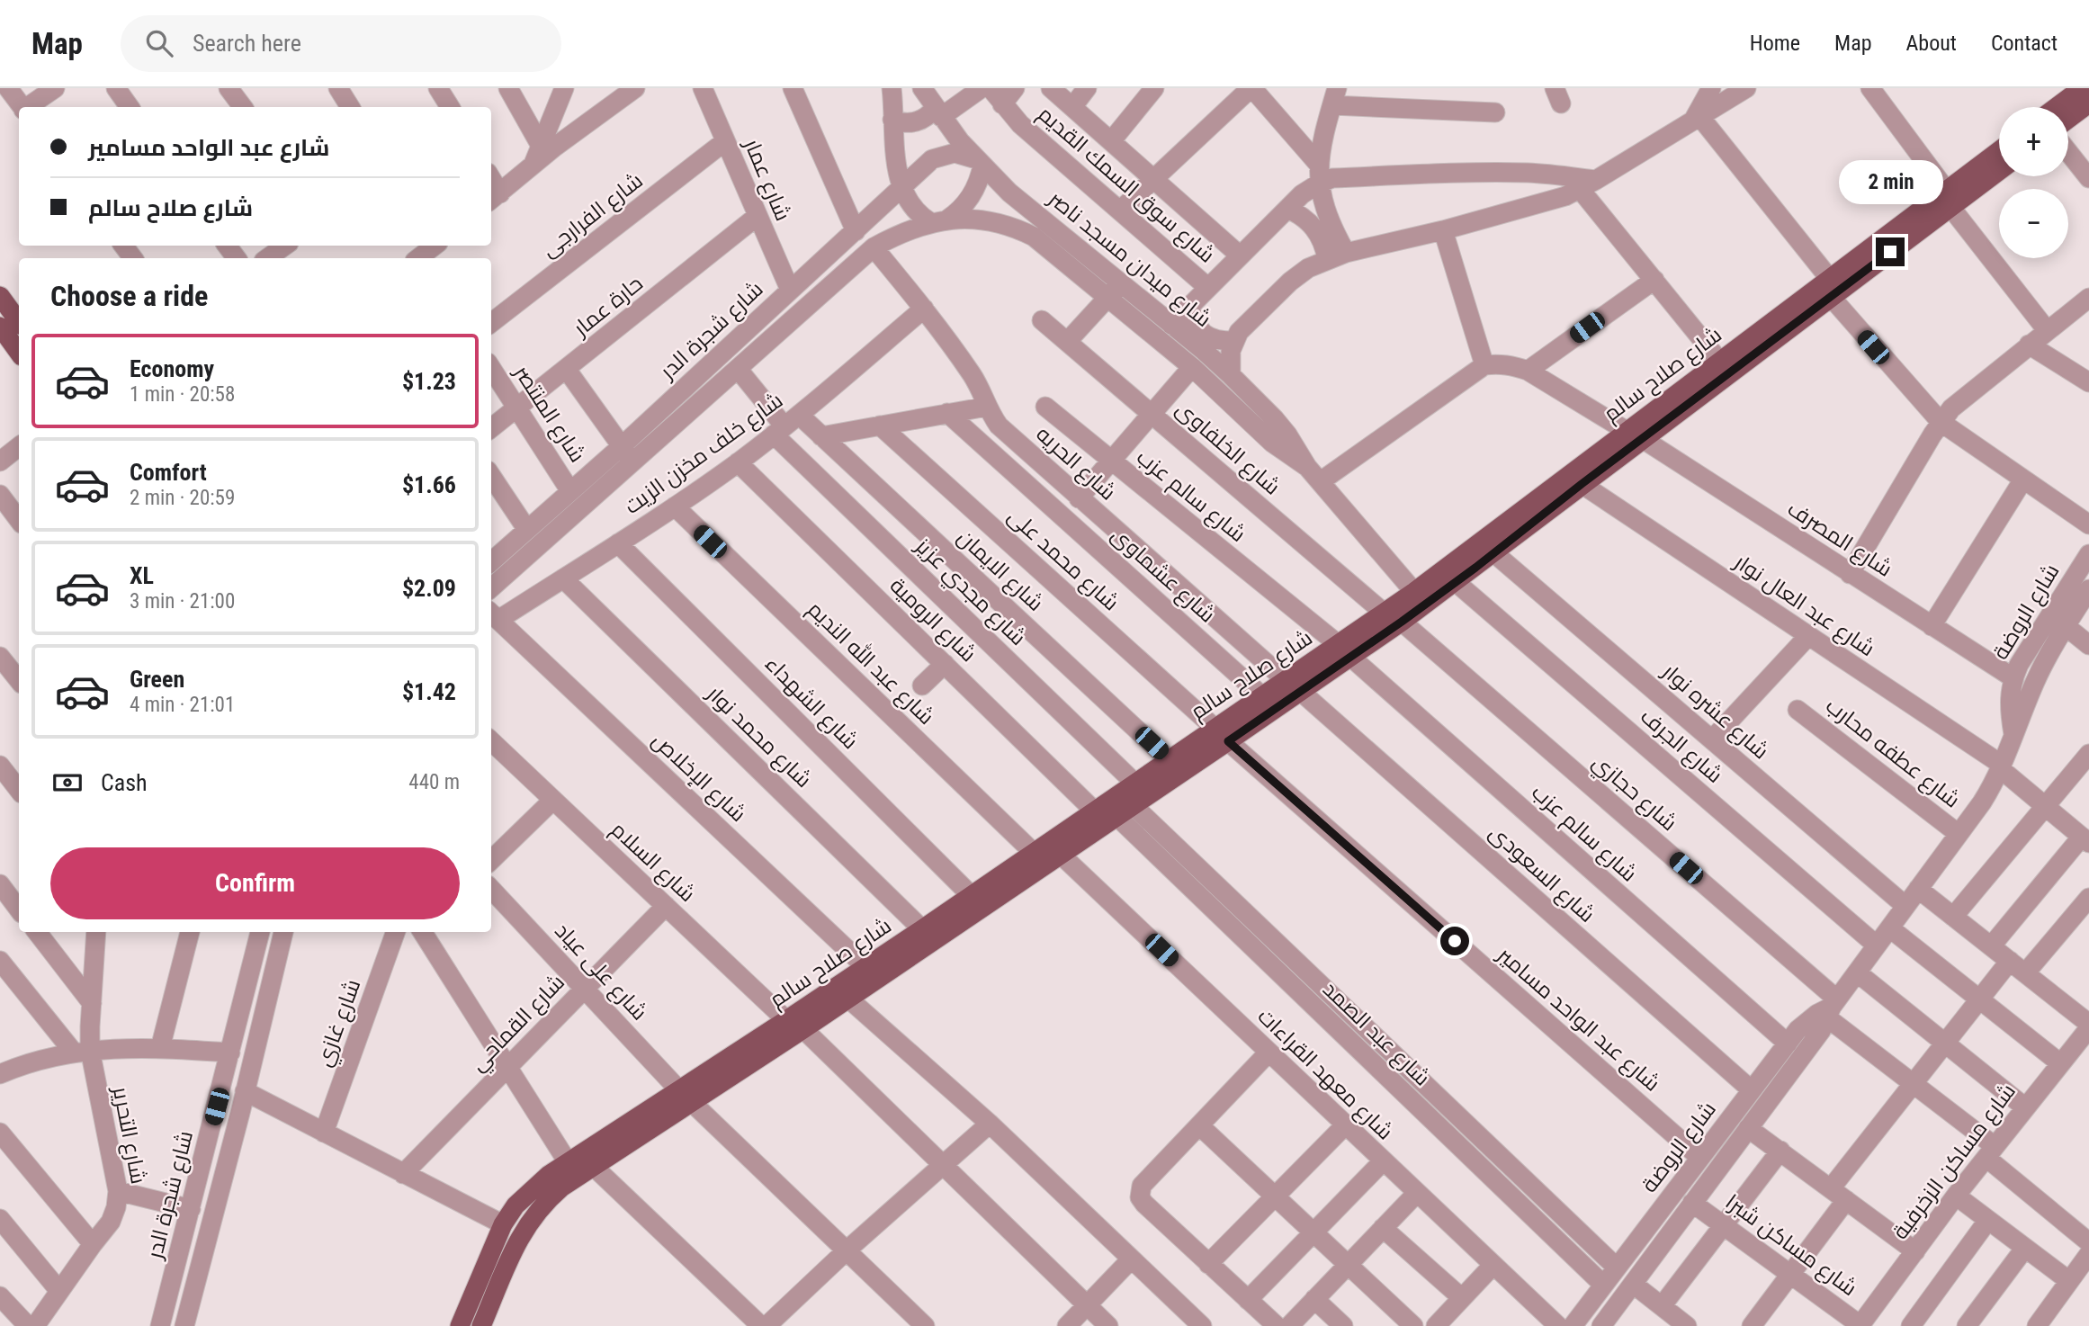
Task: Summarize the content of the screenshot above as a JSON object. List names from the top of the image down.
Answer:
{
  "streets": {
    "main road": ["شارع صلاح سالم"],
    "street": [
      "شارع عمار",
      "شارع سوق السمك القديم",
      "شارع الفرارجى",
      "شارع ميدان مسجد ناصر",
      "حارة عمار",
      "شارع شجرة الدر",
      "شارع المنتصر",
      "شارع الخلفاوى",
      "شارع خلف مخزن الزيت",
      "شارع الحريه",
      "شارع سالم عزب",
      "شارع المصرف",
      "شارع محمد على",
      "شارع الايمان",
      "شارع عشماوى",
      "شارع مجدي عزيز",
      "شارع عبد العال نوار",
      "شارع الروضة",
      "شارع الرومية",
      "شارع عبد الله النديم",
      "شارع الشهداء",
      "شارع عشره نوار",
      "شارع محمد نوار",
      "شارع الجرف",
      "شارع عطفه محارب",
      "شارع الإخلاص",
      "شارع حجازي",
      "شارع السلام",
      "شارع السعودى",
      "شارع على عياد",
      "شارع عبد الواحد مسامير",
      "شارع غازي",
      "شارع القماحي",
      "شارع عبد الصمد",
      "شارع معهد القراءات",
      "شارع التحرير",
      "شارع مساكن الزخرفية",
      "شارع مساكن شبرا"
    ]
  },
  "crossings": [
    ["شارع عمار", "شارع الفرارجى"],
    ["شارع عمار", "حارة عمار"],
    ["شارع عمار", "شارع شجرة الدر"],
    ["شارع ميدان مسجد ناصر", "شارع شجرة الدر"],
    ["شارع ميدان مسجد ناصر", "شارع صلاح سالم"],
    ["حارة عمار", "شارع المنتصر"],
    ["شارع شجرة الدر", "شارع المنتصر"],
    ["شارع شجرة الدر", "شارع الحريه"],
    ["شارع صلاح سالم", "شارع الخلفاوى"],
    ["شارع صلاح سالم", "شارع الحريه"],
    ["شارع صلاح سالم", "شارع سالم عزب"],
    ["شارع صلاح سالم", "شارع المصرف"],
    ["شارع صلاح سالم", "شارع محمد على"],
    ["شارع صلاح سالم", "شارع الايمان"],
    ["شارع صلاح سالم", "شارع عشماوى"],
    ["شارع صلاح سالم", "شارع مجدي عزيز"],
    ["شارع صلاح سالم", "شارع عبد العال نوار"],
    ["شارع صلاح سالم", "شارع الرومية"],
    ["شارع صلاح سالم", "شارع عبد الله النديم"],
    ["شارع صلاح سالم", "شارع الشهداء"],
    ["شارع صلاح سالم", "شارع عشره نوار"],
    ["شارع صلاح سالم", "شارع محمد نوار"],
    ["شارع صلاح سالم", "شارع الجرف"],
    ["شارع صلاح سالم", "شارع الإخلاص"],
    ["شارع صلاح سالم", "شارع حجازي"],
    ["شارع صلاح سالم", "شارع السلام"],
    ["شارع صلاح سالم", "شارع السعودى"],
    ["شارع صلاح سالم", "شارع على عياد"],
    ["شارع صلاح سالم", "شارع عبد الواحد مسامير"],
    ["شارع صلاح سالم", "شارع عبد الصمد"],
    ["شارع صلاح سالم", "شارع معهد القراءات"],
    ["شارع خلف مخزن الزيت", "شارع الحريه"],
    ["شارع خلف مخزن الزيت", "شارع الايمان"],
    ["شارع خلف مخزن الزيت", "شارع مجدي عزيز"],
    ["شارع خلف مخزن الزيت", "شارع الرومية"],
    ["شارع خلف مخزن الزيت", "شارع عبد الله النديم"],
    ["شارع خلف مخزن الزيت", "شارع الشهداء"],
    ["شارع خلف مخزن الزيت", "شارع محمد نوار"],
    ["شارع خلف مخزن الزيت", "شارع الإخلاص"],
    ["شارع الحريه", "شارع السعودى"],
    ["شارع سالم عزب", "شارع الروضة"],
    ["شارع المصرف", "شارع الروضة"],
    ["شارع محمد على", "شارع عبد الواحد مسامير"],
    ["شارع الايمان", "شارع مجدي عزيز"],
    ["شارع عبد العال نوار", "شارع الروضة"],
    ["شارع الروضة", "شارع عشره نوار"],
    ["شارع الروضة", "شارع الجرف"],
    ["شارع الروضة", "شارع عطفه محارب"],
    ["شارع الروضة", "شارع حجازي"],
    ["شارع الروضة", "شارع السعودى"],
    ["شارع الروضة", "شارع عبد الواحد مسامير"],
    ["شارع الروضة", "شارع عبد الصمد"],
    ["شارع الروضة", "شارع مساكن شبرا"],
    ["شارع حجازي", "شارع مساكن الزخرفية"],
    ["شارع السلام", "شارع القماحي"],
    ["شارع على عياد", "شارع القماحي"],
    ["شارع مساكن الزخرفية", "شارع مساكن شبرا"]
  ],
  "page": {
    "header": "Map",
    "search": "Search here",
    "nav": [
      "Home",
      "Map",
      "About",
      "Contact"
    ],
    "map_buttons": ["+", "−"],
    "banner": ["شارع عبد الواحد مسامير", "شارع صلاح سالم"],
    "bubble": "2 min",
    "heading": "Choose a ride",
    "list": [
      {
        "name": "Economy",
        "note": "1 min · 20:58",
        "value": "$1.23"
      },
      {
        "name": "Comfort",
        "note": "2 min · 20:59",
        "value": "$1.66"
      },
      {
        "name": "XL",
        "note": "3 min · 21:00",
        "value": "$2.09"
      },
      {
        "name": "Green",
        "note": "4 min · 21:01",
        "value": "$1.42"
      }
    ],
    "pay": ["Cash", "440 m"],
    "buttons": "Confirm"
  }
}
